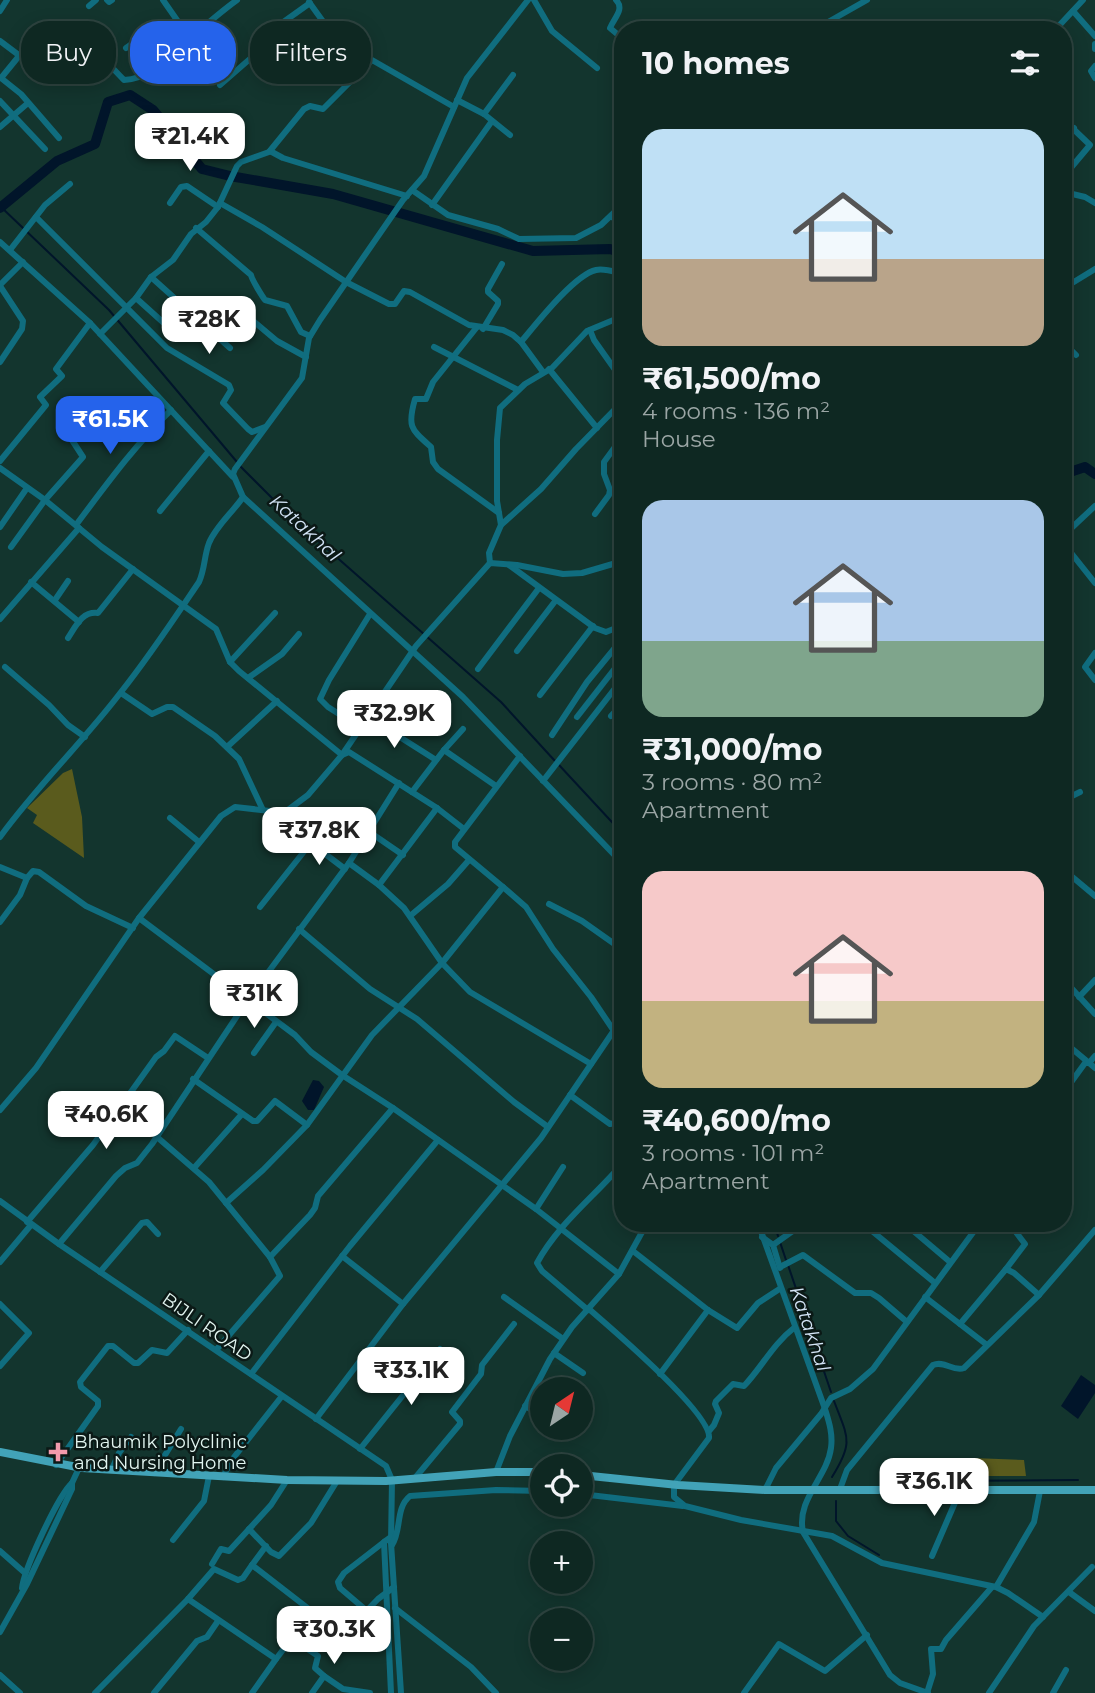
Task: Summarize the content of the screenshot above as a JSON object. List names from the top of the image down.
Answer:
{
  "streets": {
    "street": ["BIJLI ROAD"]
  },
  "water": ["Katakhal"],
  "places": {
    "health": ["Bhaumik Polyclinic and Nursing Home"]
  },
  "north": "top right",
  "page": {
    "chip": ["Buy", "Rent", "Filters"],
    "heading": "10 homes",
    "list": [
      {
        "name": "₹61,500/mo",
        "note": "4 rooms · 136 m² · House"
      },
      {
        "name": "₹31,000/mo",
        "note": "3 rooms · 80 m² · Apartment"
      },
      {
        "name": "₹40,600/mo",
        "note": "3 rooms · 101 m² · Apartment"
      }
    ],
    "price": [
      "₹21.4K",
      "₹28K",
      "₹61.5K",
      "₹32.9K",
      "₹37.8K",
      "₹31K",
      "₹40.6K",
      "₹33.1K",
      "₹36.1K",
      "₹30.3K"
    ],
    "map_buttons": ["+", "−"]
  }
}
